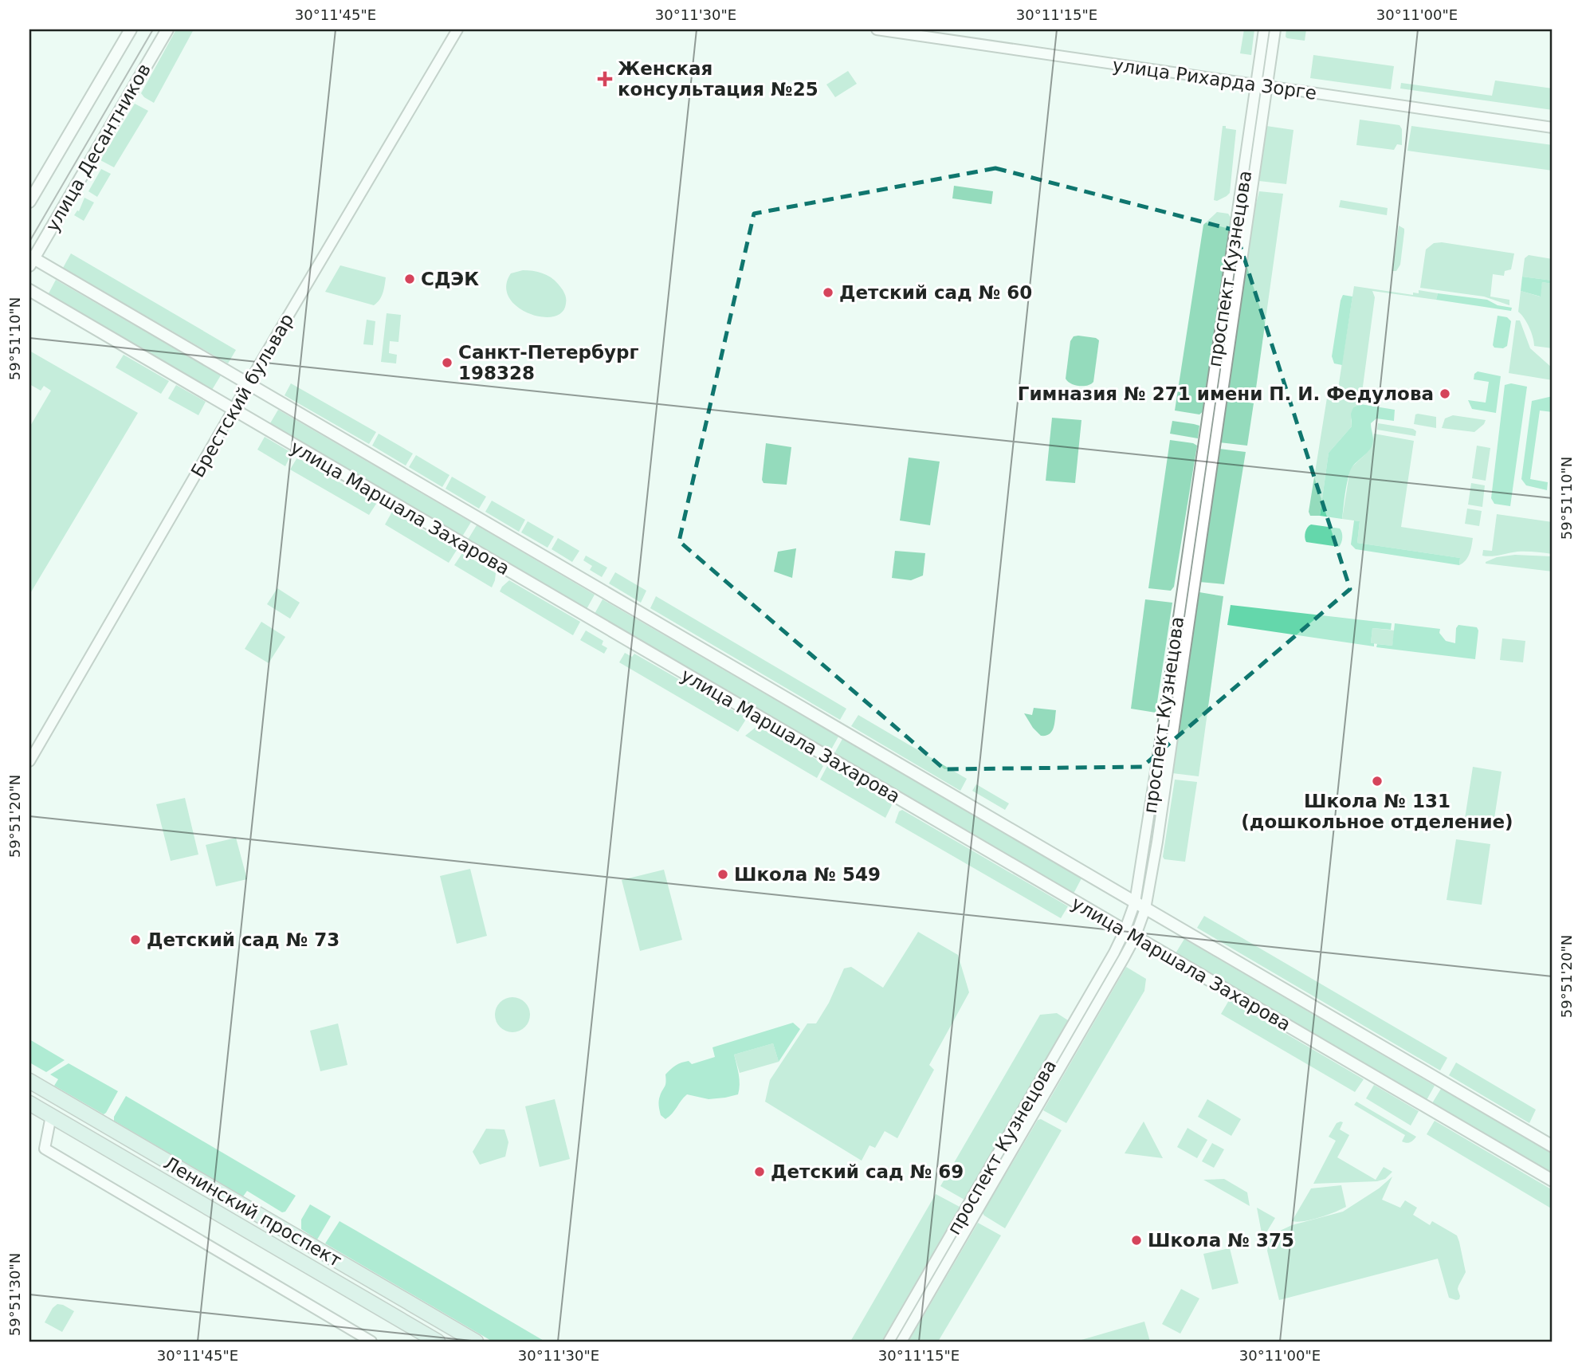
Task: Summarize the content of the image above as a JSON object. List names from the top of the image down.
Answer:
{
  "streets": {
    "main road": ["Ленинский проспект"],
    "street": [
      "улица Рихарда Зорге",
      "улица Десантников",
      "проспект Кузнецова",
      "Брестский бульвар",
      "улица Маршала Захарова"
    ]
  },
  "crossings": [
    ["улица Рихарда Зорге", "проспект Кузнецова"],
    ["улица Десантников", "улица Маршала Захарова"],
    ["проспект Кузнецова", "улица Маршала Захарова"],
    ["Брестский бульвар", "улица Маршала Захарова"]
  ],
  "places": {
    "health": ["Женская консультация №25"],
    "other": [
      "СДЭК",
      "Детский сад № 60",
      "Санкт-Петербург 198328",
      "Гимназия № 271 имени П. И. Федулова",
      "Школа № 131 (дошкольное отделение)",
      "Школа № 549",
      "Детский сад № 73",
      "Детский сад № 69",
      "Школа № 375"
    ]
  },
  "coordinates": [
    "30°11'45\"E",
    "30°11'30\"E",
    "30°11'15\"E",
    "30°11'00\"E",
    "59°51'10\"N",
    "59°51'20\"N",
    "59°51'30\"N"
  ]
}
